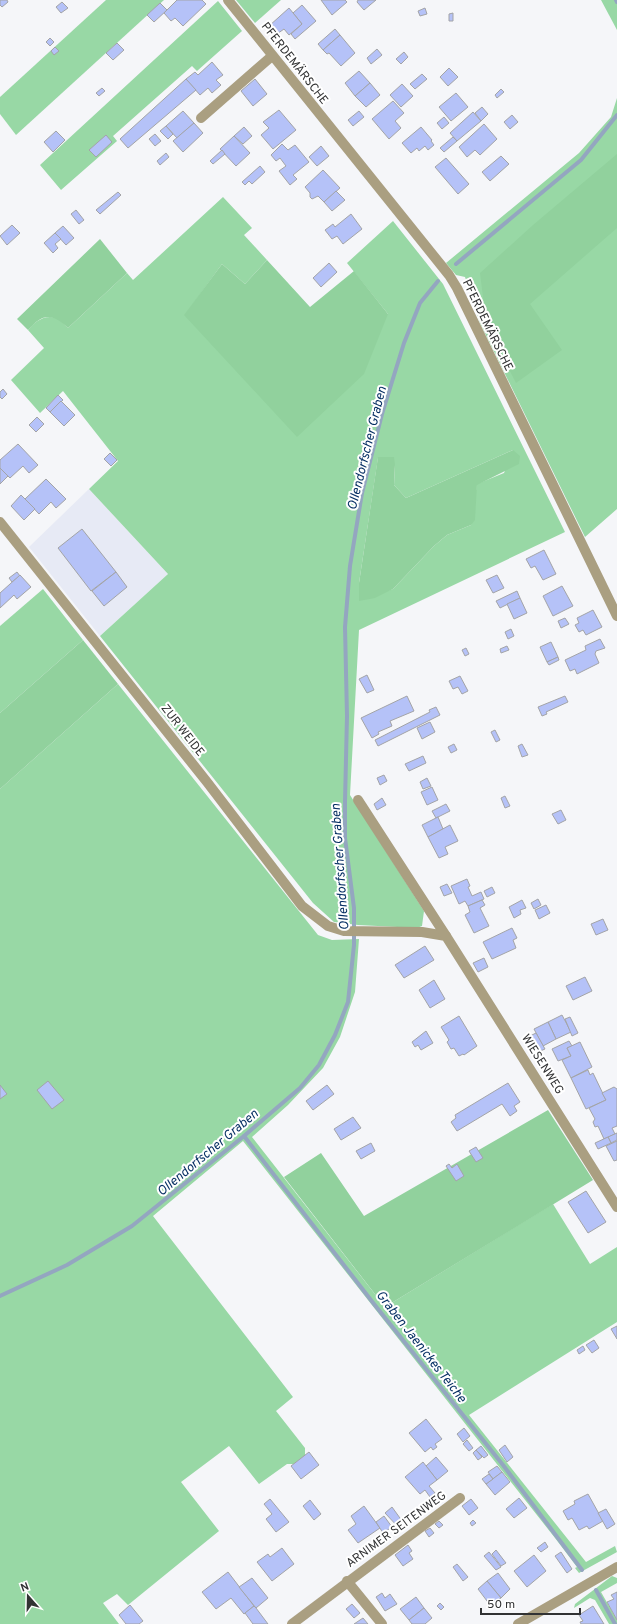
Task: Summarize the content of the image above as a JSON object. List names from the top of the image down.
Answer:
{
  "streets": {
    "street": [
      "PFERDEMÄRSCHE",
      "ZUR WEIDE",
      "WIESENWEG",
      "ARNIMER SEITENWEG"
    ]
  },
  "crossings": [
    ["ZUR WEIDE", "WIESENWEG"]
  ],
  "water": ["Ollendorfscher Graben", "Graben Jaenickes Teiche"],
  "scale_bar": "50 m",
  "north": "top"
}
